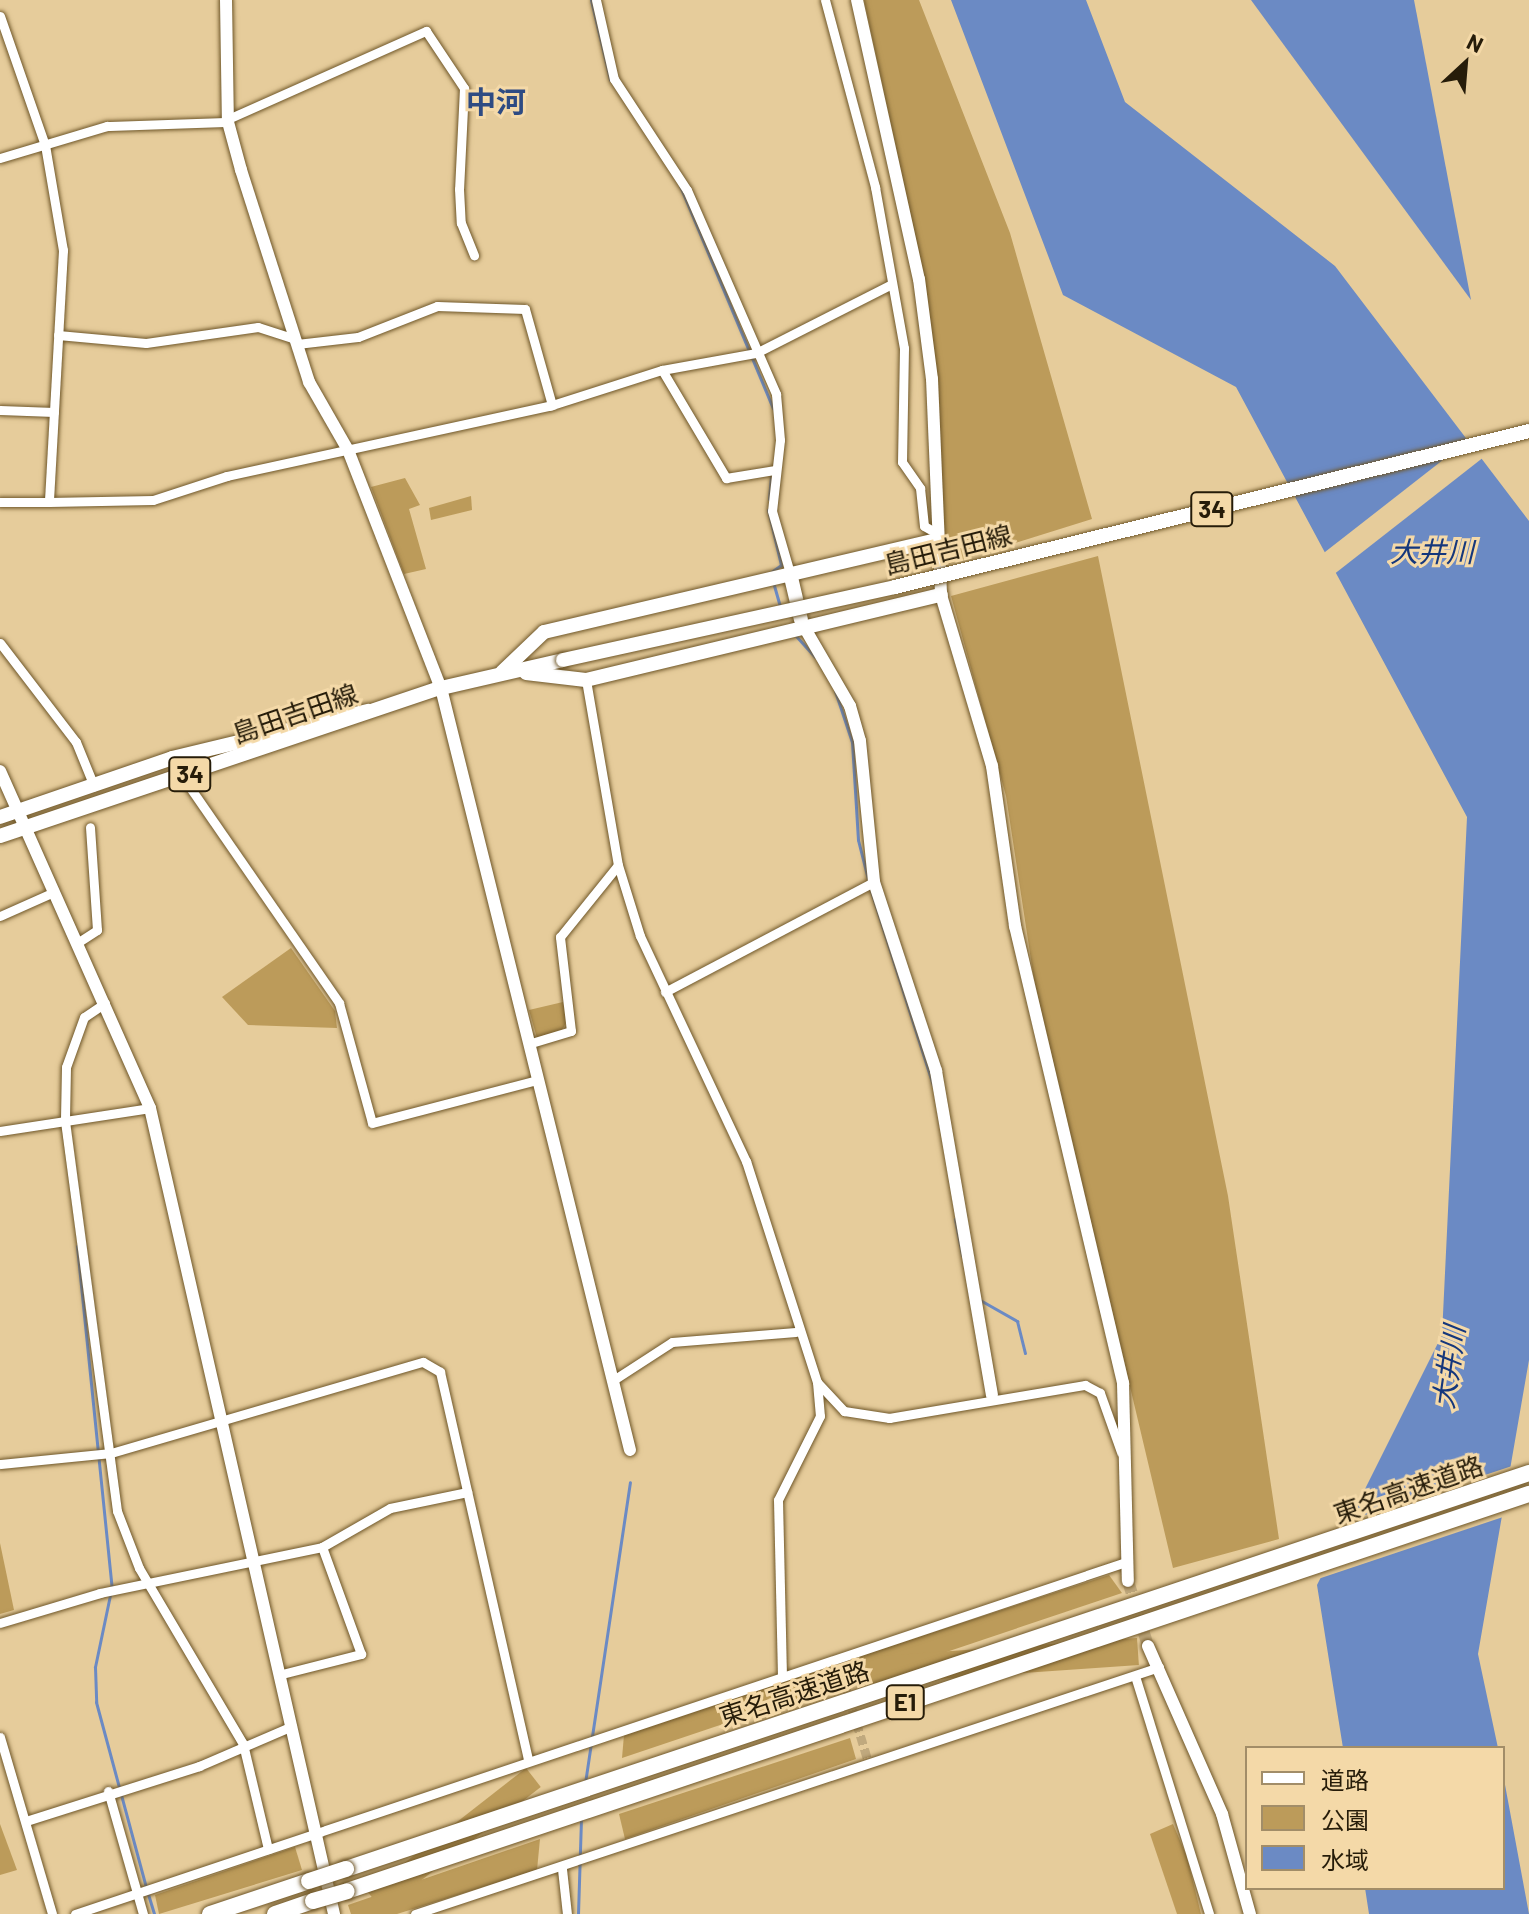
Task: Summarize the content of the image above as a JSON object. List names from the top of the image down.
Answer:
{
  "streets": {
    "highway": ["東名高速道路", "E1"],
    "main road": ["34", "島田吉田線"]
  },
  "districts": ["中河"],
  "water": ["大井川"],
  "legend": ["道路", "公園", "水域"],
  "north": "top right"
}
